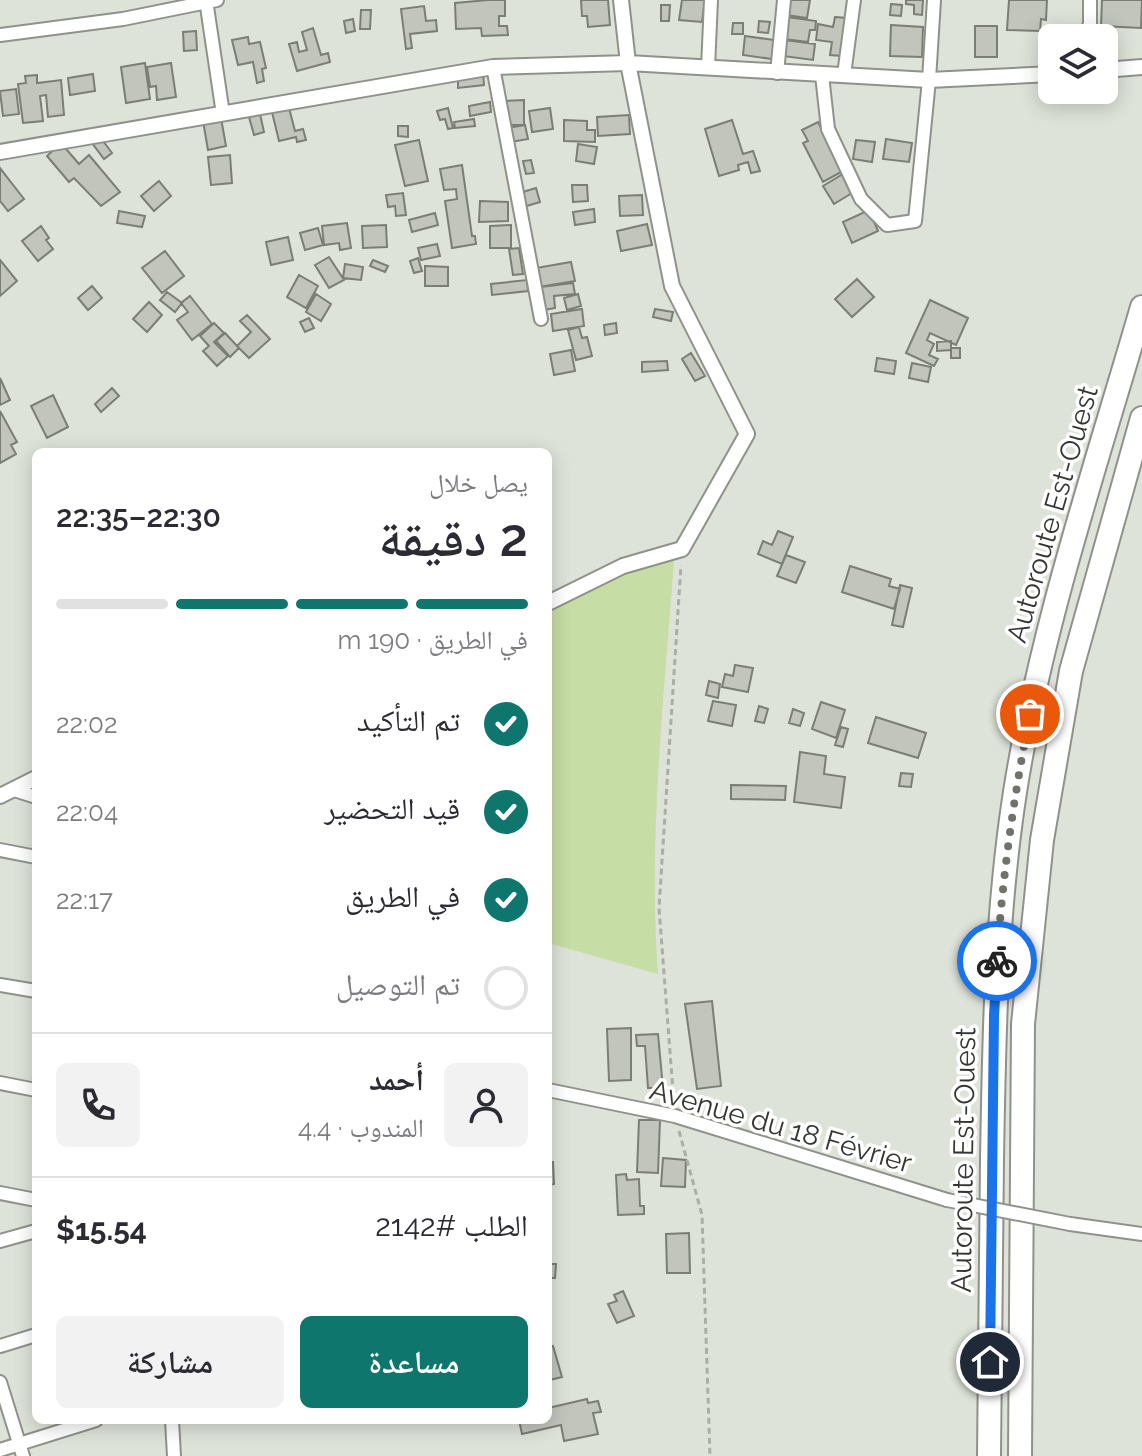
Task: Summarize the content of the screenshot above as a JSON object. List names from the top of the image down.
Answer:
{
  "streets": {
    "highway": ["Autoroute Est-Ouest"],
    "street": ["Avenue du 18 Février"]
  },
  "page": {
    "heading": ["2 دقيقة", "يصل خلال", "22:30–22:35"],
    "panel": [
      "أحمد",
      "المندوب · 4.4",
      "الطلب #2142",
      "$15.54"
    ],
    "bar": "في الطريق · 190 m",
    "list": [
      ["تم التأكيد", "22:02"],
      ["قيد التحضير", "22:04"],
      ["في الطريق", "22:17"],
      "تم التوصيل"
    ],
    "buttons": ["مساعدة", "مشاركة"]
  }
}
